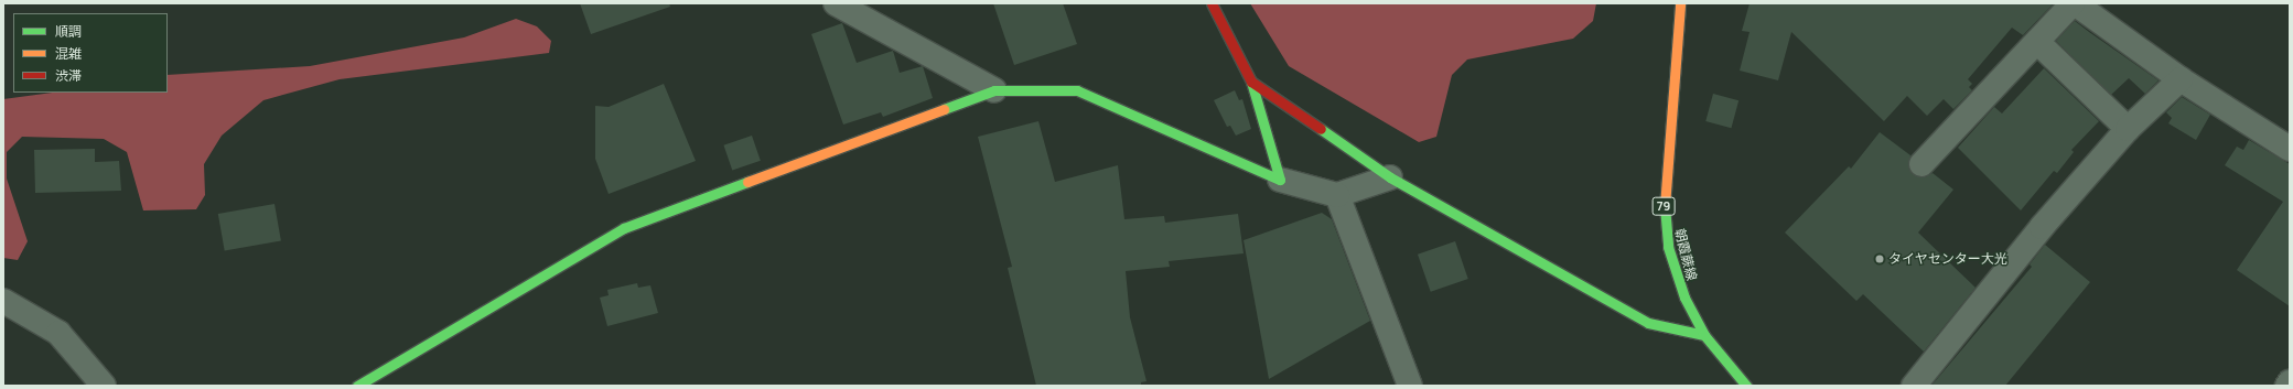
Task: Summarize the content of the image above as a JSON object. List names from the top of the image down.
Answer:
{
  "streets": {
    "street": ["79", "朝霞蕨線"]
  },
  "places": ["タイヤセンター大光"],
  "legend": ["順調", "混雑", "渋滞"]
}
